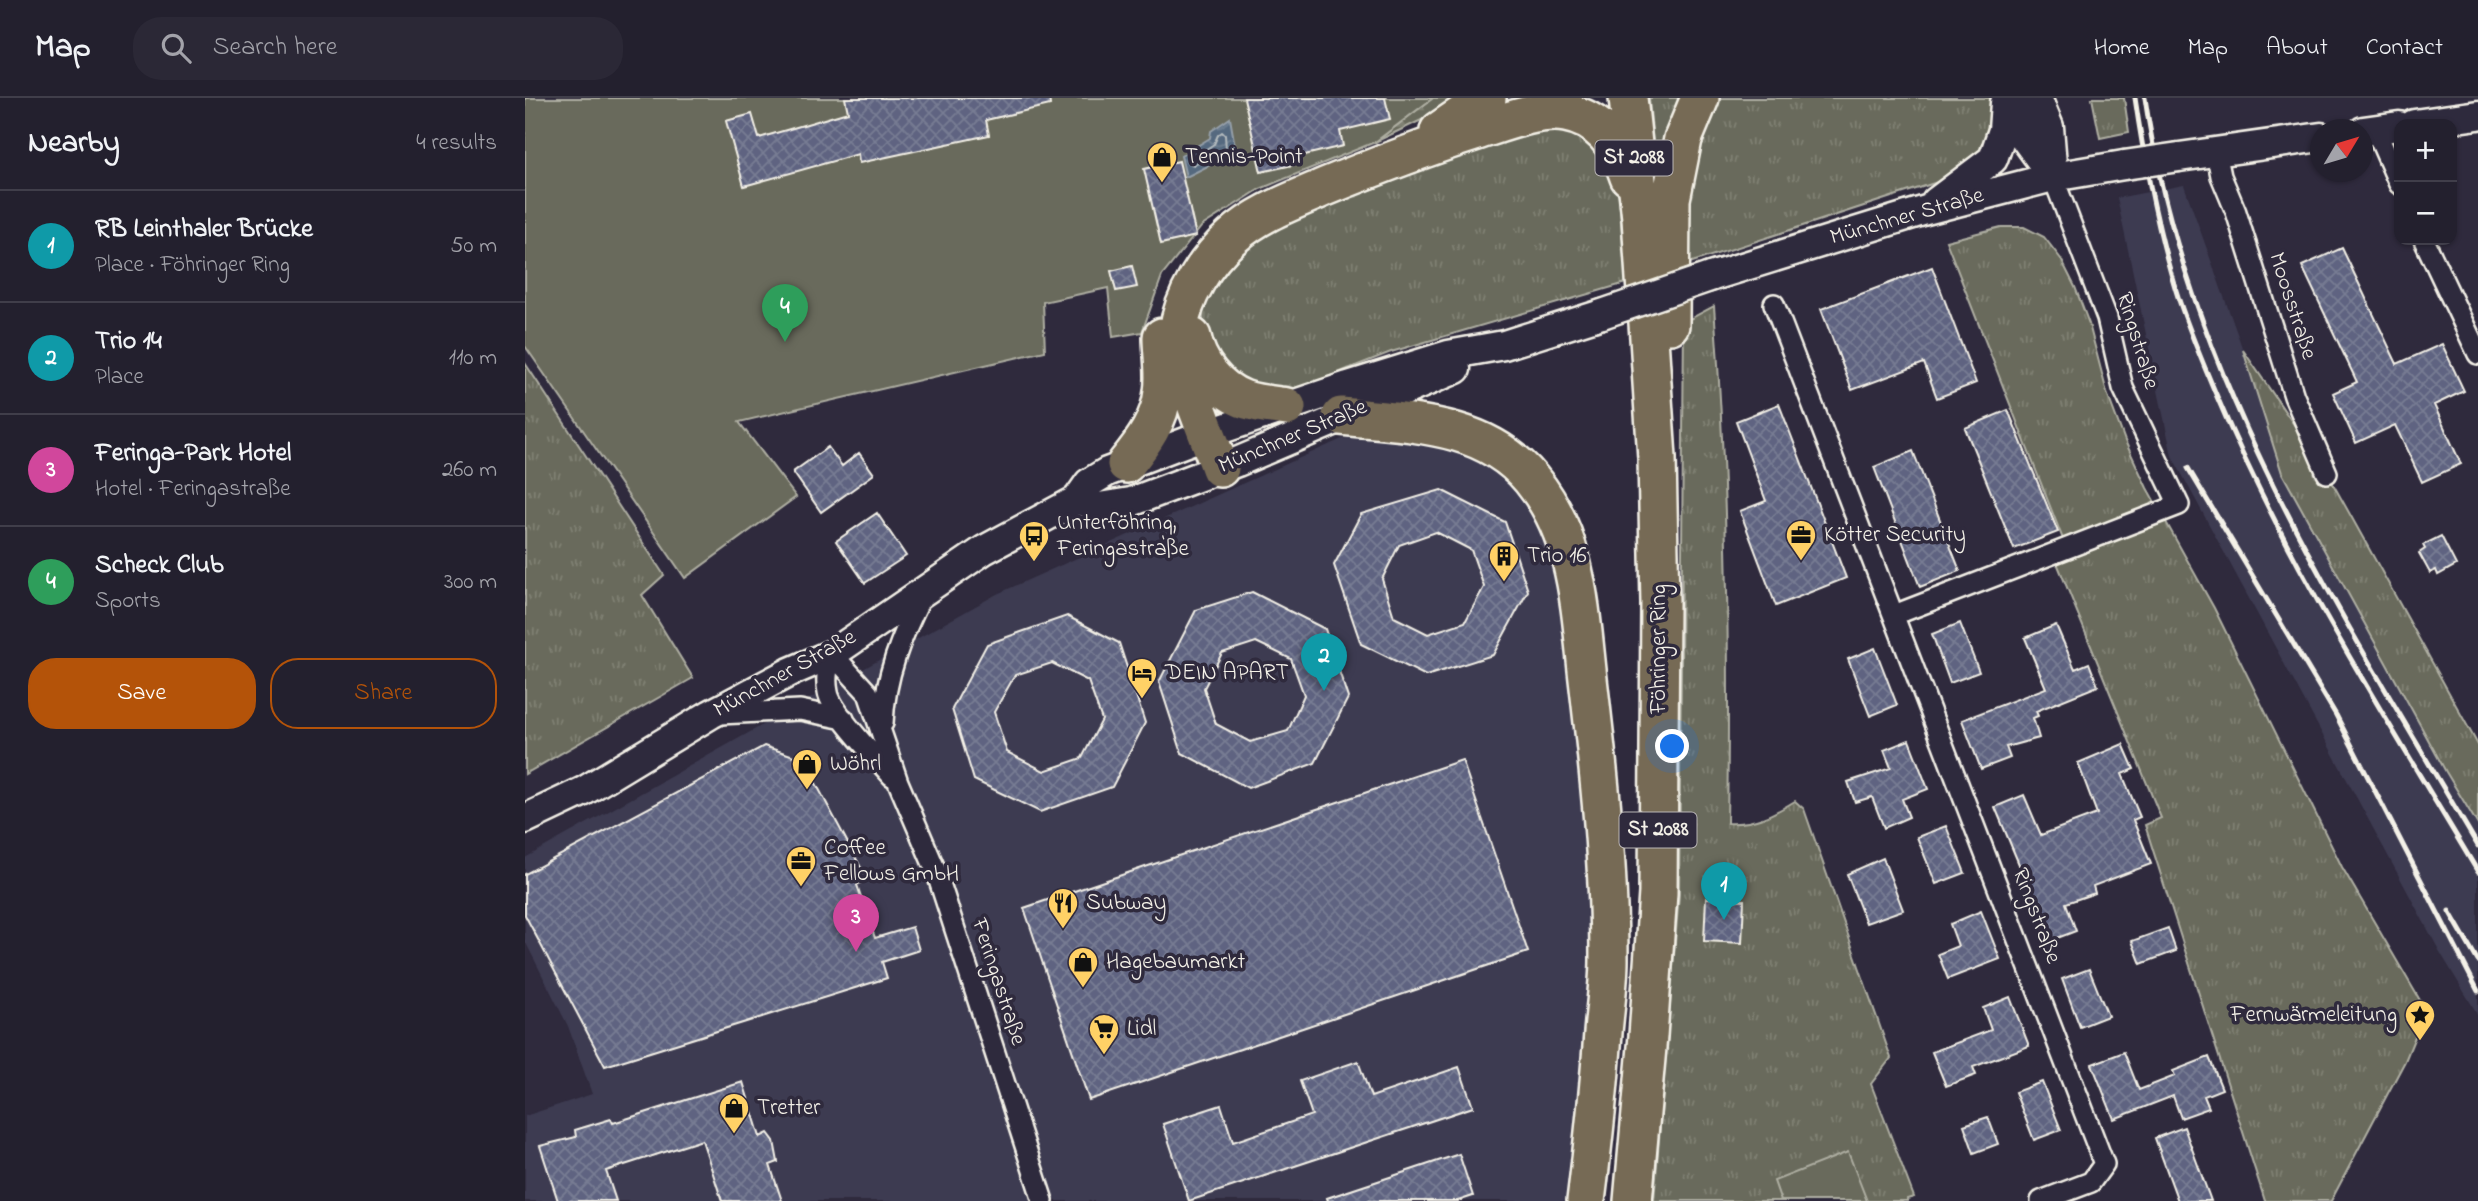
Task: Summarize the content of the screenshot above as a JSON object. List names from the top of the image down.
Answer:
{
  "streets": {
    "highway": ["St 2088", "Föhringer Ring"],
    "main road": ["Münchner Straße"],
    "street": ["Moosstraße", "Ringstraße", "Feringastraße"]
  },
  "crossings": [
    ["Münchner Straße", "Moosstraße"],
    ["Münchner Straße", "Ringstraße"],
    ["Münchner Straße", "Feringastraße"]
  ],
  "places": {
    "shop": [
      "Tennis-Point",
      "Wöhrl",
      "Hagebaumarkt",
      "Tretter"
    ],
    "office": ["Kötter Security", "Coffee Fellows GmbH"],
    "bus stop": ["Unterföhring, Feringastraße"],
    "building": ["Trio 16"],
    "hotel": ["DEIN APART"],
    "restaurant": ["Subway"],
    "place": ["Fernwärmeleitung"],
    "supermarket": ["Lidl"]
  },
  "north": "top right",
  "page": {
    "header": "Map",
    "search": "Search here",
    "nav": [
      "Home",
      "Map",
      "About",
      "Contact"
    ],
    "heading": ["Nearby", "4 results"],
    "map_buttons": ["+", "−"],
    "list": [
      {
        "mark": "1",
        "name": "RB Leinthaler Brücke",
        "note": "Place · Föhringer Ring",
        "value": "50 m"
      },
      {
        "mark": "2",
        "name": "Trio 14",
        "note": "Place",
        "value": "110 m"
      },
      {
        "mark": "3",
        "name": "Feringa-Park Hotel",
        "note": "Hotel · Feringastraße",
        "value": "260 m"
      },
      {
        "mark": "4",
        "name": "Scheck Club",
        "note": "Sports",
        "value": "300 m"
      }
    ],
    "pins": [
      "4",
      "2",
      "1",
      "3"
    ],
    "buttons": ["Save", "Share"]
  }
}
